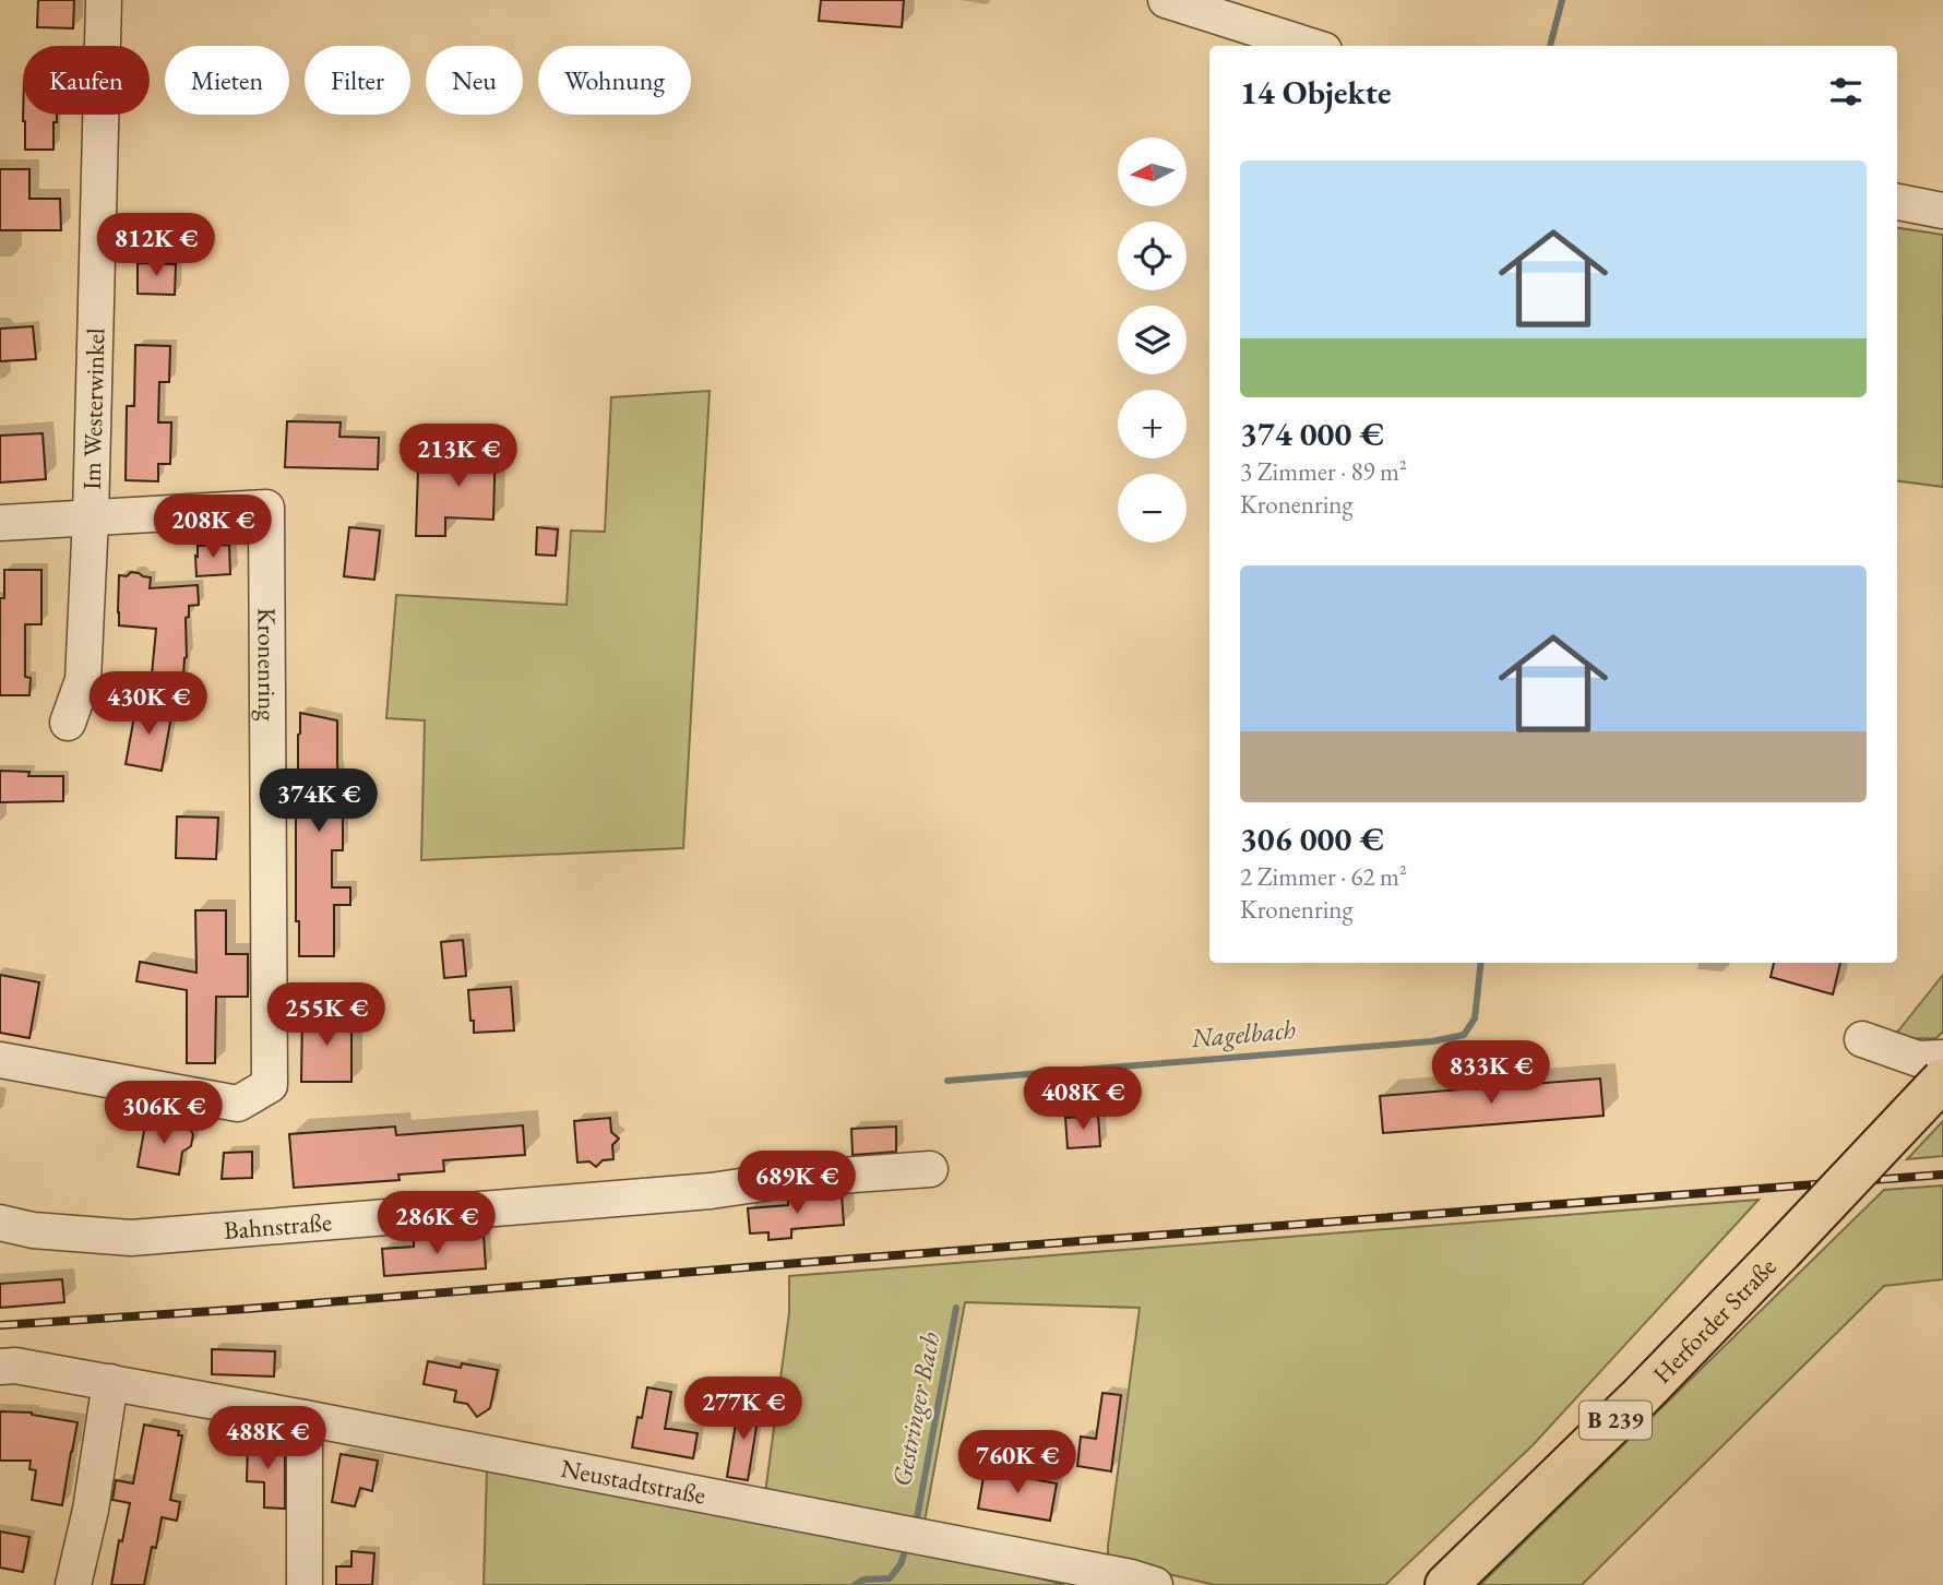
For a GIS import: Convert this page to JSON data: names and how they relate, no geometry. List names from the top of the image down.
{
  "streets": {
    "main road": ["Herforder Straße", "B 239"],
    "street": [
      "Im Westerwinkel",
      "Kronenring",
      "Bahnstraße",
      "Neustadtstraße"
    ]
  },
  "crossings": [
    ["Im Westerwinkel", "Kronenring"]
  ],
  "water": ["Nagelbach", "Gestringer Bach"],
  "north": "left",
  "page": {
    "chip": [
      "Kaufen",
      "Mieten",
      "Filter",
      "Neu",
      "Wohnung"
    ],
    "heading": "14 Objekte",
    "map_buttons": ["+", "−"],
    "list": [
      {
        "name": "374 000 €",
        "note": "3 Zimmer · 89 m² · Kronenring"
      },
      {
        "name": "306 000 €",
        "note": "2 Zimmer · 62 m² · Kronenring"
      }
    ],
    "price": [
      "812K €",
      "213K €",
      "208K €",
      "430K €",
      "374K €",
      "255K €",
      "833K €",
      "408K €",
      "306K €",
      "689K €",
      "286K €",
      "277K €",
      "488K €",
      "760K €"
    ]
  }
}
